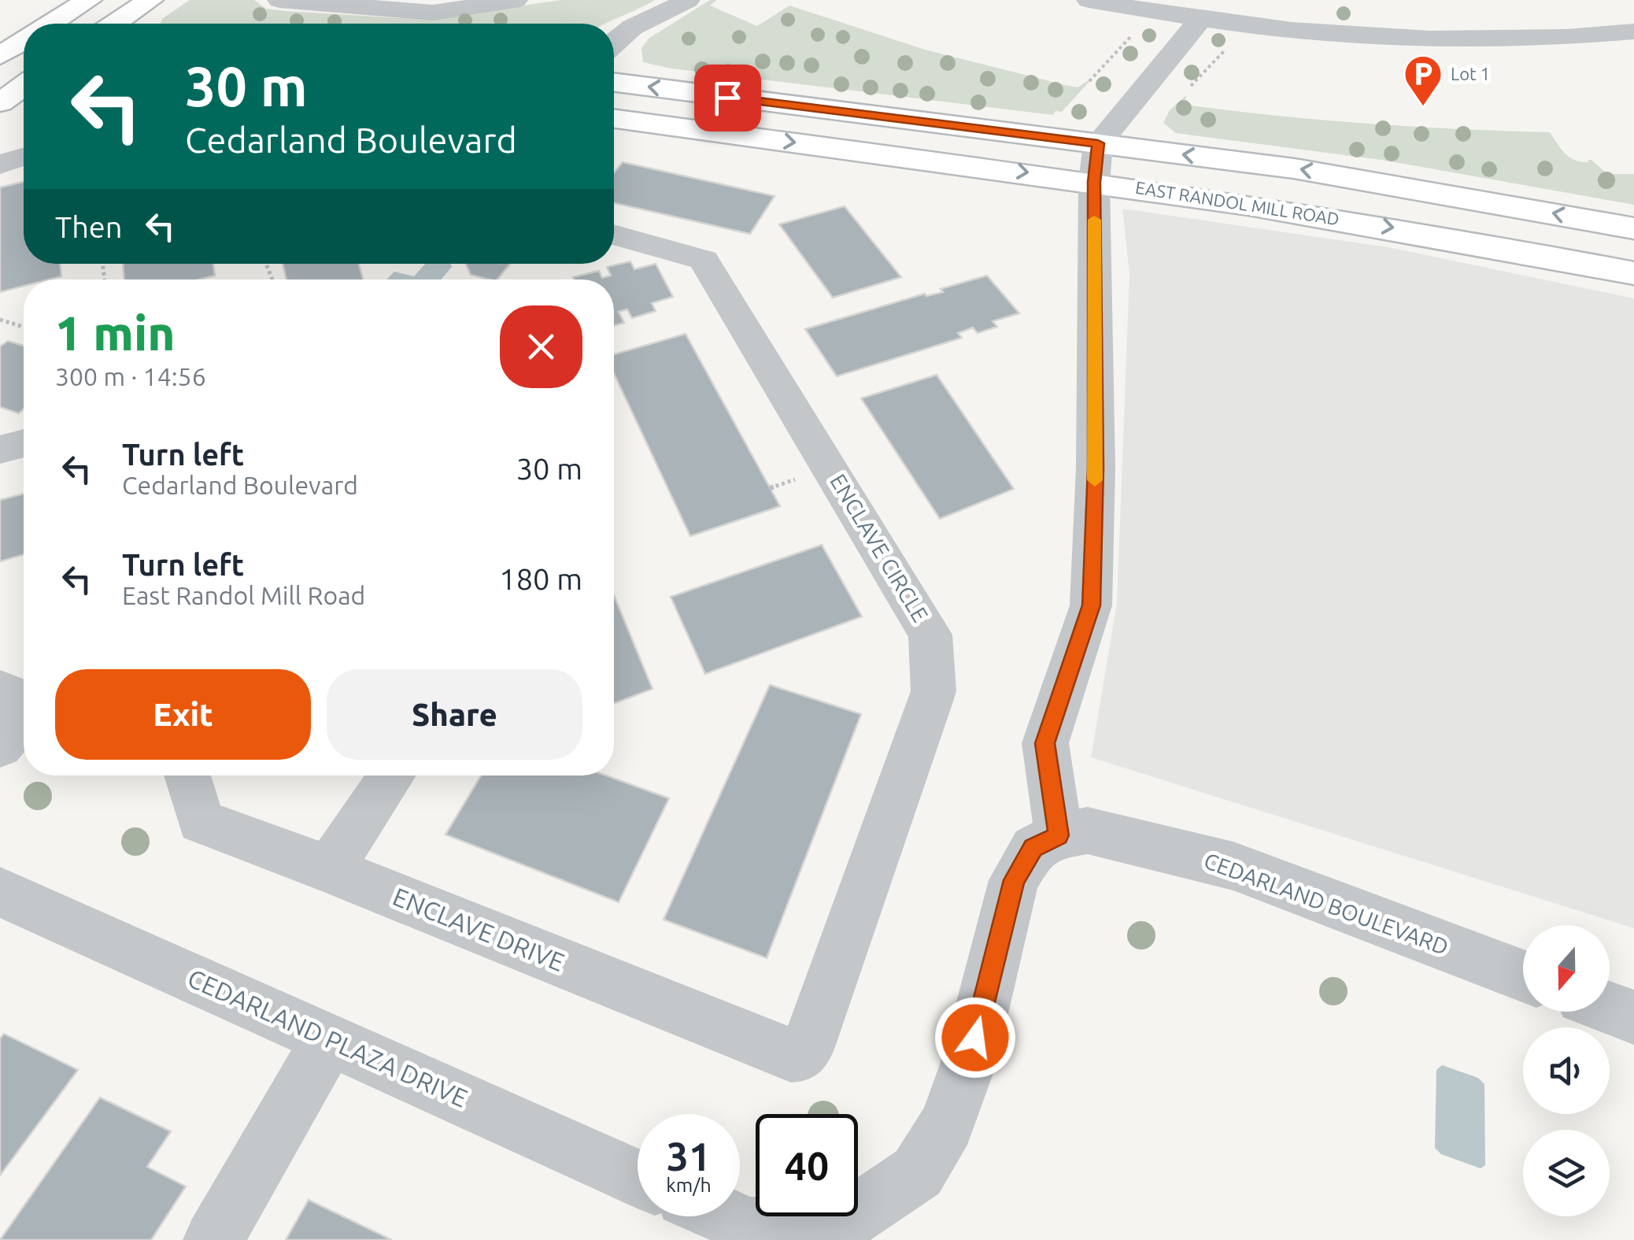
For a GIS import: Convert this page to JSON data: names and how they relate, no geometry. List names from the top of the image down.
{
  "streets": {
    "main road": ["EAST RANDOL MILL ROAD"],
    "street": [
      "ENCLAVE CIRCLE",
      "CEDARLAND BOULEVARD",
      "ENCLAVE DRIVE",
      "CEDARLAND PLAZA DRIVE"
    ]
  },
  "crossings": [
    ["ENCLAVE CIRCLE", "ENCLAVE DRIVE"],
    ["CEDARLAND BOULEVARD", "CEDARLAND PLAZA DRIVE"]
  ],
  "places": {
    "parking": ["Lot 1"]
  },
  "north": "bottom",
  "page": {
    "turn": ["30 m", "Cedarland Boulevard"],
    "then": "Then",
    "heading": ["1 min", "300 m · 14:56"],
    "list": [
      {
        "name": "Turn left",
        "note": "Cedarland Boulevard",
        "value": "30 m"
      },
      {
        "name": "Turn left",
        "note": "East Randol Mill Road",
        "value": "180 m"
      }
    ],
    "buttons": ["Exit", "Share"],
    "speed": "31 km/h",
    "limit": "40"
  }
}
